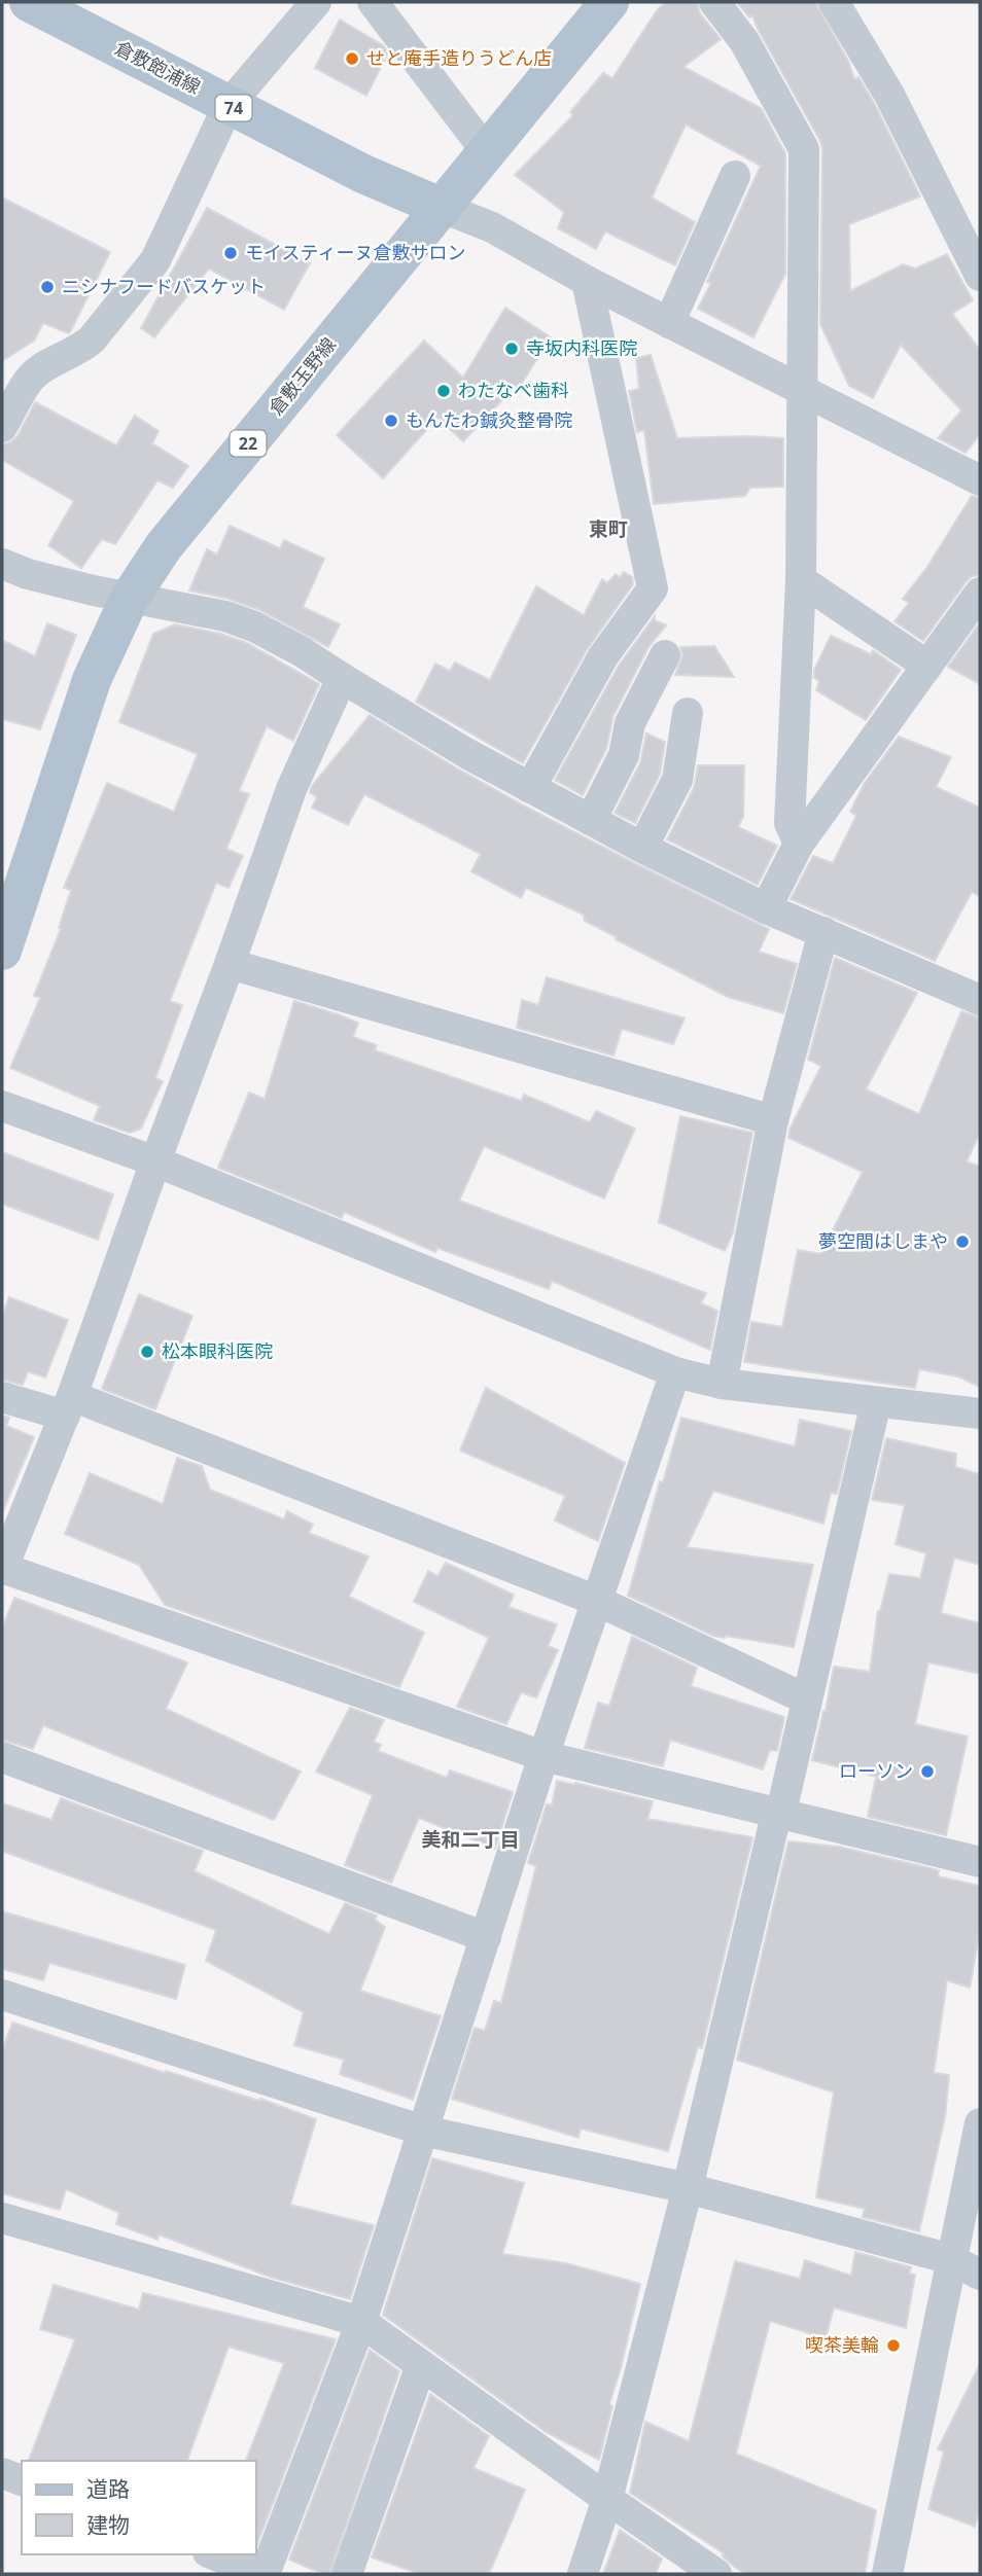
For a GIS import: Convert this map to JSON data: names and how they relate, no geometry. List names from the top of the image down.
{
  "streets": {
    "main road": [
      "倉敷飽浦線",
      "74",
      "倉敷玉野線",
      "22"
    ]
  },
  "crossings": [
    ["倉敷飽浦線", "倉敷玉野線"]
  ],
  "districts": ["東町", "美和二丁目"],
  "places": [
    "せと庵手造りうどん店",
    "モイスティーヌ倉敷サロン",
    "ニシナフードバスケット",
    "寺坂内科医院",
    "わたなべ歯科",
    "もんたわ鍼灸整骨院",
    "夢空間はしまや",
    "松本眼科医院",
    "ローソン",
    "喫茶美輪"
  ],
  "legend": ["道路", "建物"]
}
